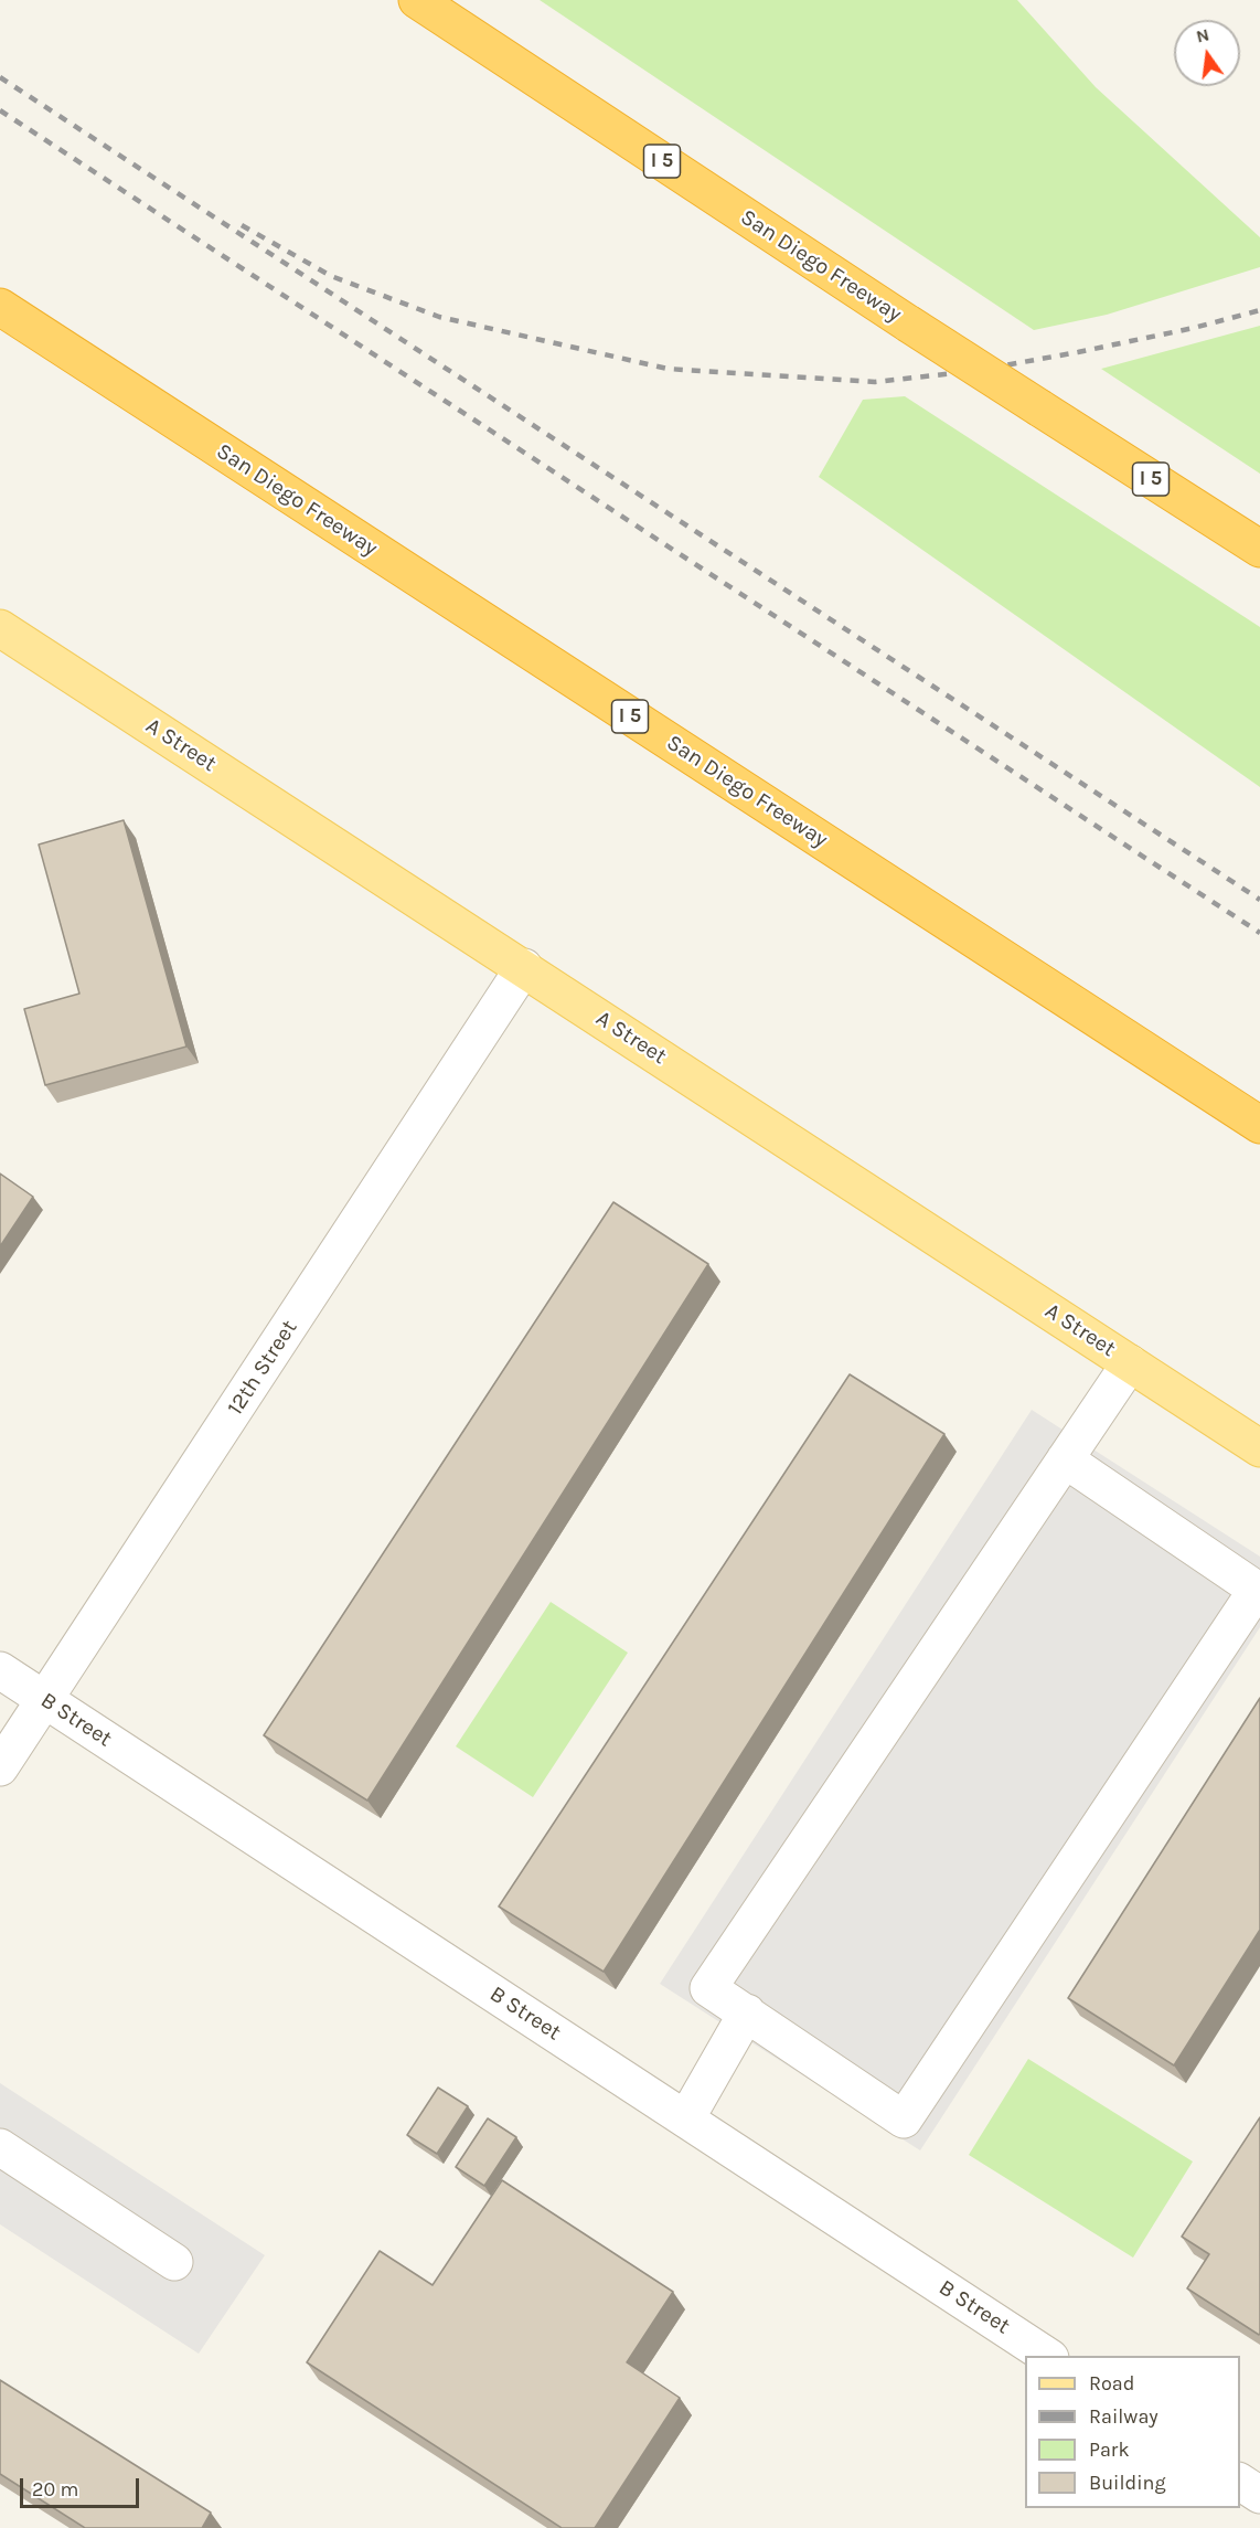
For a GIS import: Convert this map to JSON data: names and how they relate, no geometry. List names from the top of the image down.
{
  "streets": {
    "highway": ["I 5", "San Diego Freeway"],
    "main road": ["A Street"],
    "street": ["12th Street", "B Street"]
  },
  "crossings": [
    ["A Street", "12th Street"],
    ["12th Street", "B Street"]
  ],
  "legend": [
    "Road",
    "Railway",
    "Park",
    "Building"
  ],
  "scale_bar": "20 m",
  "north": "top"
}
